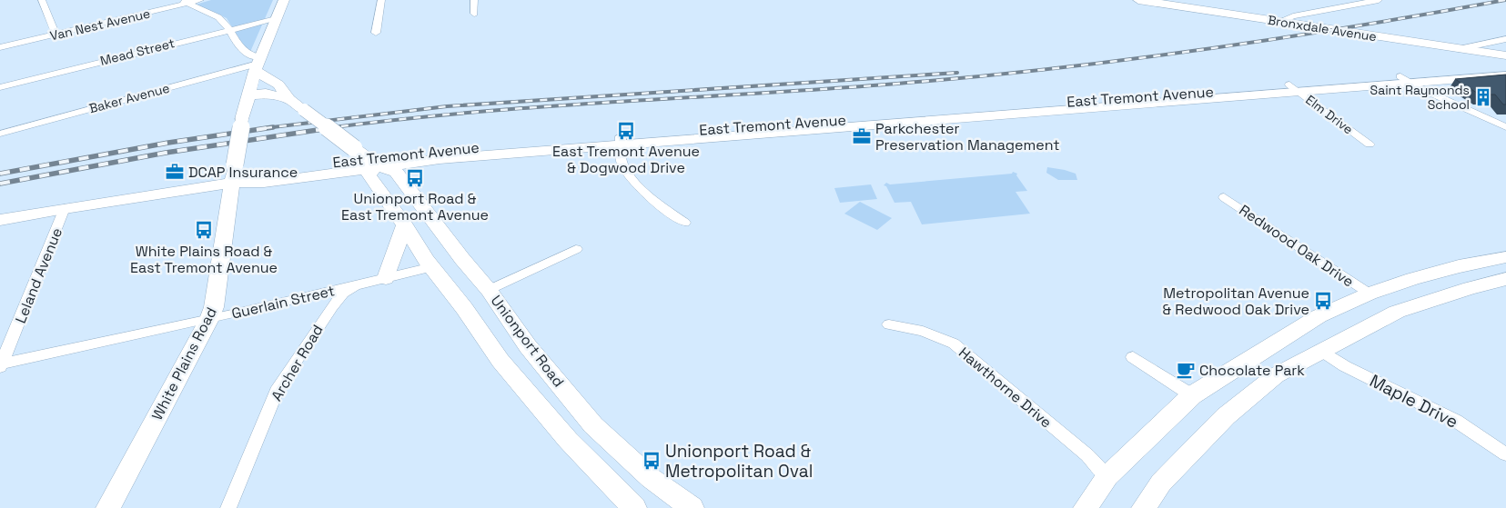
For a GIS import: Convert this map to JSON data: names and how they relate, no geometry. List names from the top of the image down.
{
  "streets": {
    "street": [
      "Van Nest Avenue",
      "Bronxdale Avenue",
      "Mead Street",
      "East Tremont Avenue",
      "Baker Avenue",
      "Elm Drive",
      "Redwood Oak Drive",
      "Leland Avenue",
      "Guerlain Street",
      "Unionport Road",
      "Archer Road",
      "White Plains Road",
      "Hawthorne Drive",
      "Maple Drive"
    ]
  },
  "crossings": [
    ["Van Nest Avenue", "Unionport Road"],
    ["Mead Street", "Unionport Road"],
    ["Mead Street", "White Plains Road"],
    ["East Tremont Avenue", "Elm Drive"],
    ["East Tremont Avenue", "Leland Avenue"],
    ["East Tremont Avenue", "Unionport Road"],
    ["East Tremont Avenue", "White Plains Road"],
    ["Baker Avenue", "Unionport Road"],
    ["Baker Avenue", "White Plains Road"],
    ["Leland Avenue", "Guerlain Street"],
    ["Guerlain Street", "Unionport Road"],
    ["Guerlain Street", "Archer Road"],
    ["Guerlain Street", "White Plains Road"],
    ["Unionport Road", "White Plains Road"]
  ],
  "places": {
    "building": ["Saint Raymonds School"],
    "bus stop": [
      "East Tremont Avenue & Dogwood Drive",
      "Unionport Road & East Tremont Avenue",
      "White Plains Road & East Tremont Avenue",
      "Metropolitan Avenue & Redwood Oak Drive",
      "Unionport Road & Metropolitan Oval"
    ],
    "office": ["Parkchester Preservation Management", "DCAP Insurance"],
    "cafe": ["Chocolate Park"]
  }
}
